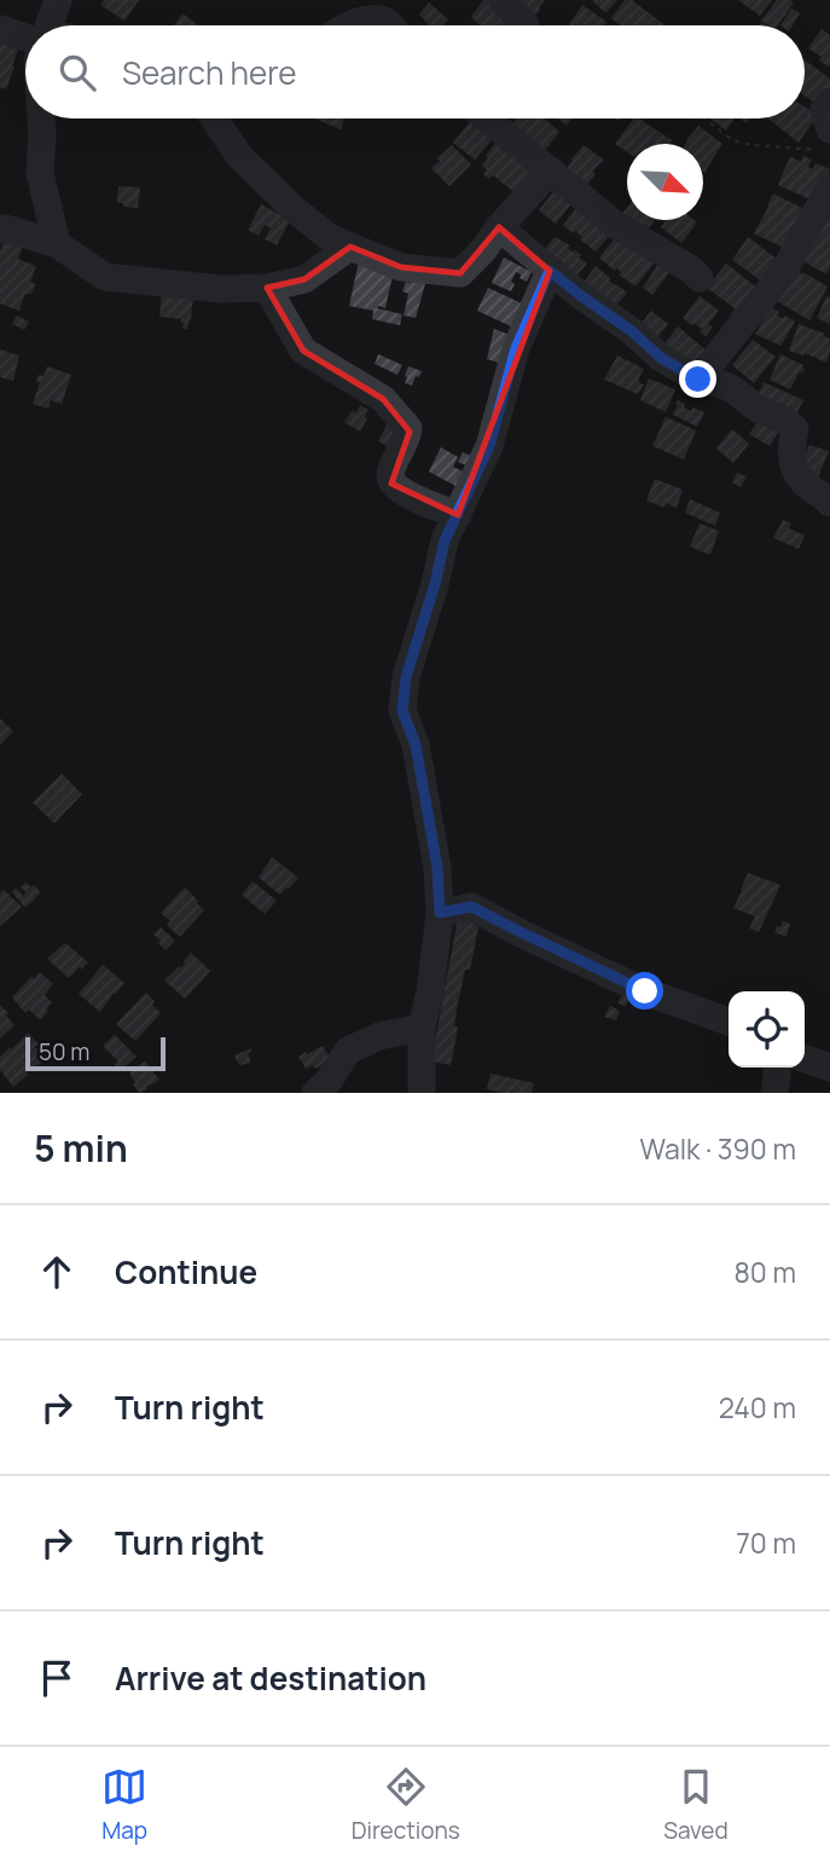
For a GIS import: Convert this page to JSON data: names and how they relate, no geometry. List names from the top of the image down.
{
  "scale_bar": "50 m",
  "north": "bottom right",
  "page": {
    "search": "Search here",
    "scale": "50 m",
    "heading": ["5 min", "Walk · 390 m"],
    "list": [
      ["Continue", "80 m"],
      ["Turn right", "240 m"],
      ["Turn right", "70 m"],
      "Arrive at destination"
    ],
    "nav": ["Map", "Directions", "Saved"]
  }
}
